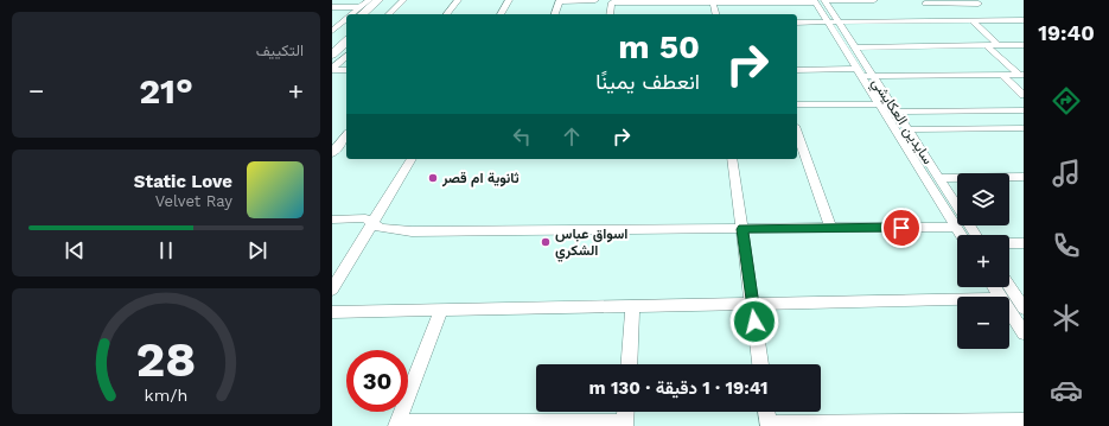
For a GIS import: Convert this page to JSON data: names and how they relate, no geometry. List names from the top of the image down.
{
  "streets": {
    "street": ["سايدين العكايشي"]
  },
  "places": ["ثانوية ام قصر", "اسواق عباس الشكري"],
  "page": {
    "tabs": "19:40",
    "tile": "التكييف",
    "turn": ["50 m", "انعطف يمينًا"],
    "heat": ["−", "21°", "+"],
    "song": ["Static Love", "Velvet Ray"],
    "map_buttons": ["+", "−"],
    "limit": "30",
    "trip": "19:41 · 1 دقيقة · 130 m",
    "gauge": ["28", "km/h"]
  }
}
